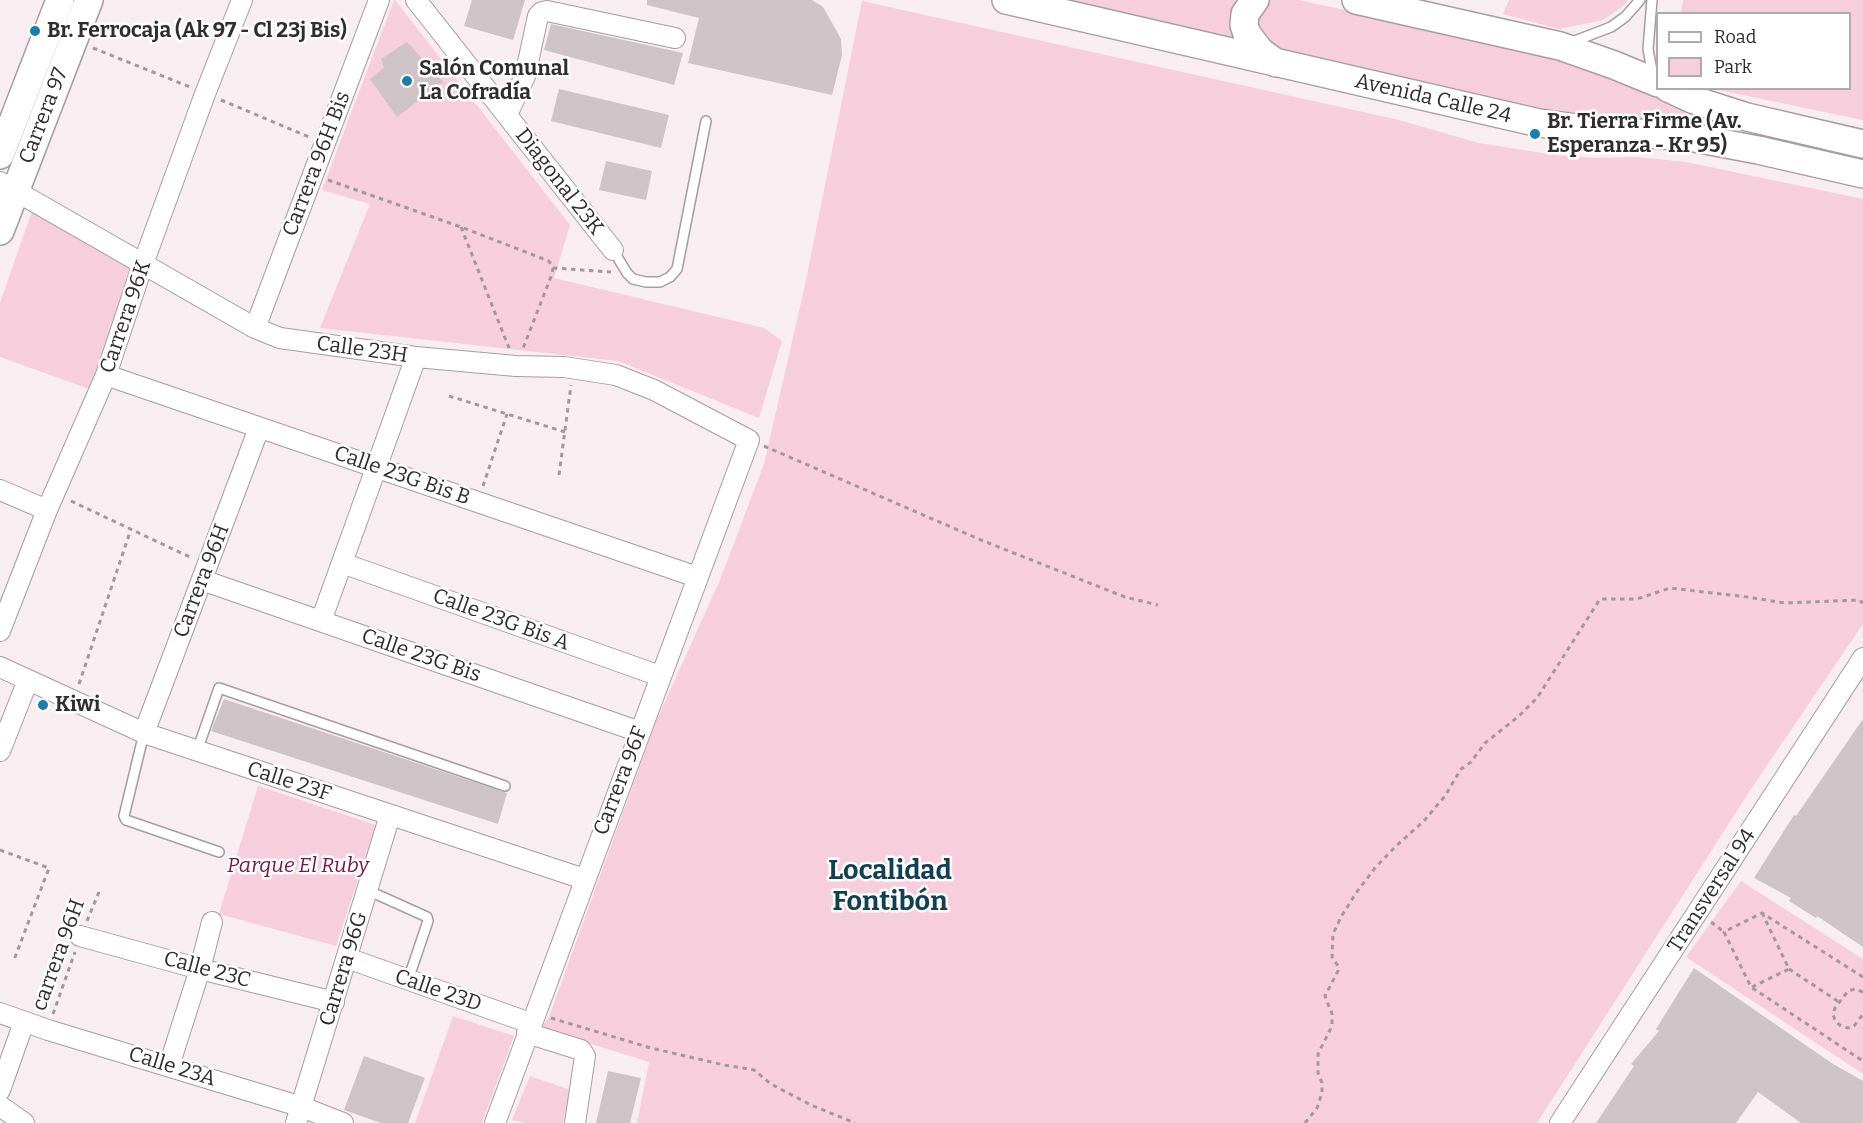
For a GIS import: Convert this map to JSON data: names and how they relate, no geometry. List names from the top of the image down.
{
  "streets": {
    "main road": ["Avenida Calle 24", "Carrera 97"],
    "street": [
      "Carrera 96H Bis",
      "Diagonal 23K",
      "Carrera 96K",
      "Calle 23H",
      "Calle 23G Bis B",
      "Carrera 96H",
      "Calle 23G Bis A",
      "Calle 23G Bis",
      "Carrera 96F",
      "Calle 23F",
      "Transversal 94",
      "Carrera 96G",
      "Calle 23C",
      "Calle 23D",
      "Calle 23A"
    ],
    "path": ["carrera 96H"]
  },
  "crossings": [
    ["Carrera 97", "Calle 23H"],
    ["Carrera 96H Bis", "Calle 23H"],
    ["Carrera 96K", "Calle 23H"],
    ["Carrera 96K", "Calle 23G Bis B"],
    ["Calle 23H", "Carrera 96F"],
    ["Calle 23G Bis B", "Carrera 96H"],
    ["Calle 23G Bis B", "Carrera 96F"],
    ["Carrera 96H", "Calle 23G Bis"],
    ["Carrera 96H", "Calle 23F"],
    ["Calle 23G Bis A", "Carrera 96F"],
    ["Calle 23G Bis", "Carrera 96F"],
    ["Carrera 96F", "Calle 23F"],
    ["Carrera 96F", "Calle 23D"],
    ["Calle 23F", "Carrera 96G"],
    ["carrera 96H", "Calle 23C"],
    ["carrera 96H", "Calle 23A"],
    ["Carrera 96G", "Calle 23C"],
    ["Carrera 96G", "Calle 23D"],
    ["Carrera 96G", "Calle 23A"]
  ],
  "districts": ["Localidad Fontibón"],
  "parks": ["Parque El Ruby"],
  "places": [
    "Br. Ferrocaja (Ak 97 - Cl 23j Bis)",
    "Salón Comunal La Cofradía",
    "Br. Tierra Firme (Av. Esperanza - Kr 95)",
    "Kiwi"
  ],
  "legend": ["Road", "Park"]
}
